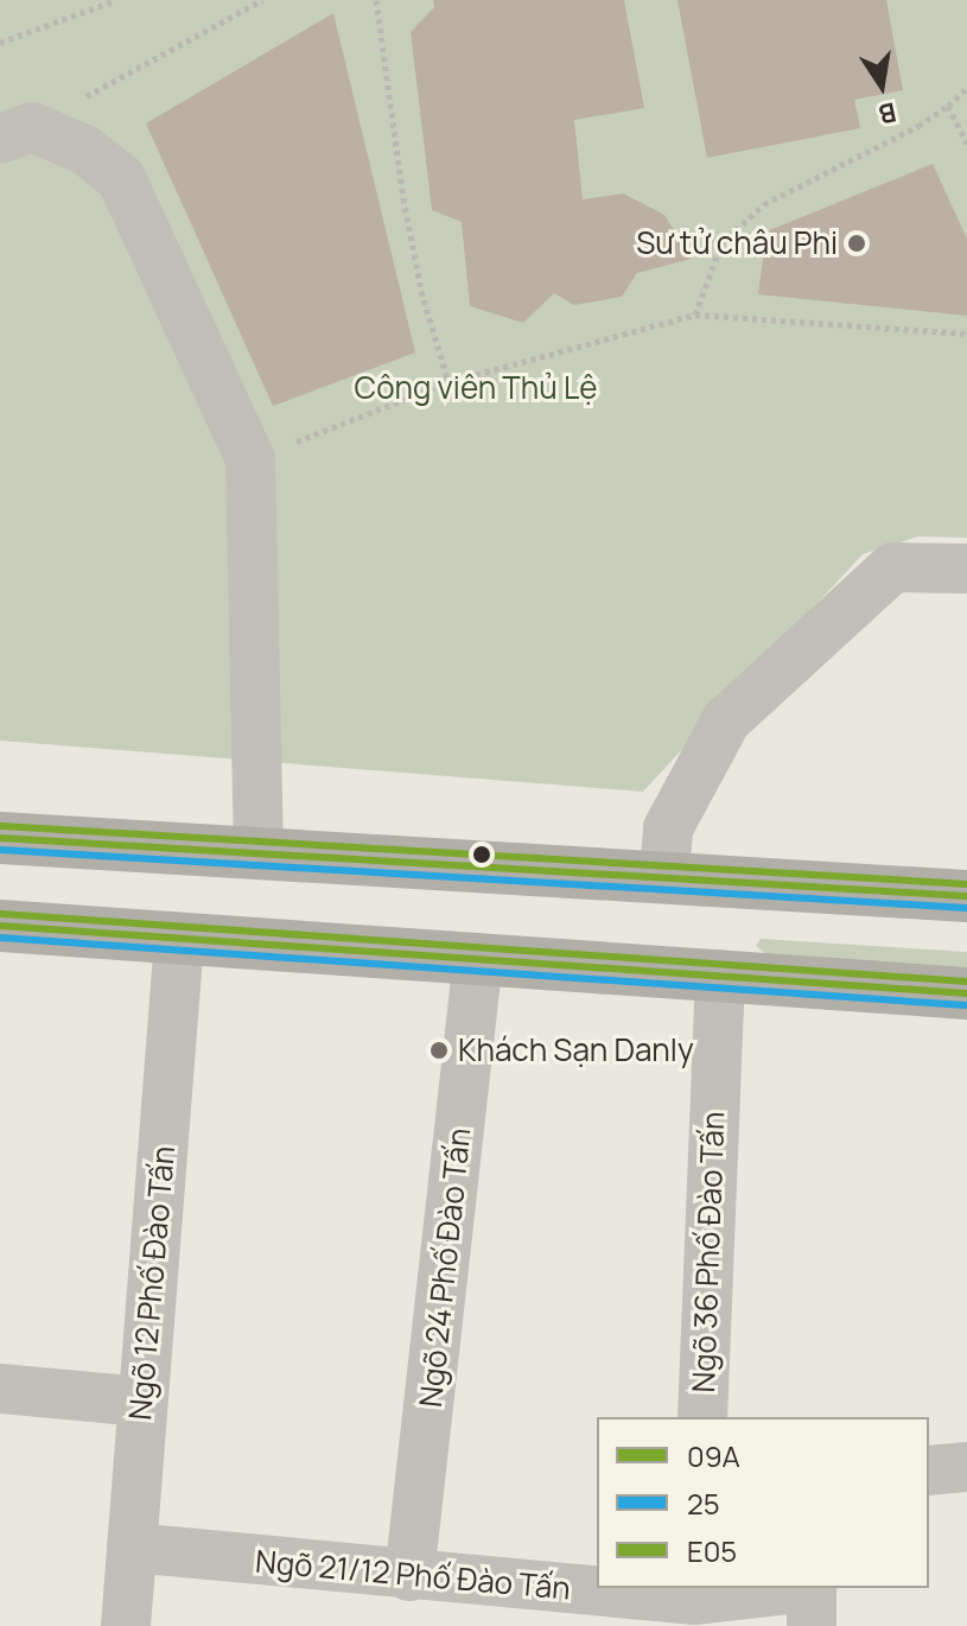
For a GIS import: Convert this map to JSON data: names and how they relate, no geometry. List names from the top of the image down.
{
  "streets": {
    "lane": [
      "Ngõ 36 Phố Đào Tấn",
      "Ngõ 24 Phố Đào Tấn",
      "Ngõ 12 Phố Đào Tấn",
      "Ngõ 21/12 Phố Đào Tấn"
    ]
  },
  "crossings": [
    ["Ngõ 24 Phố Đào Tấn", "Ngõ 21/12 Phố Đào Tấn"],
    ["Ngõ 12 Phố Đào Tấn", "Ngõ 21/12 Phố Đào Tấn"]
  ],
  "parks": ["Công viên Thủ Lệ"],
  "places": ["Sư tử châu Phi", "Khách Sạn Danly"],
  "lines": ["transit line E05", "transit line 09A", "transit line 25"],
  "legend": ["09A", "25", "E05"],
  "north": "bottom"
}
